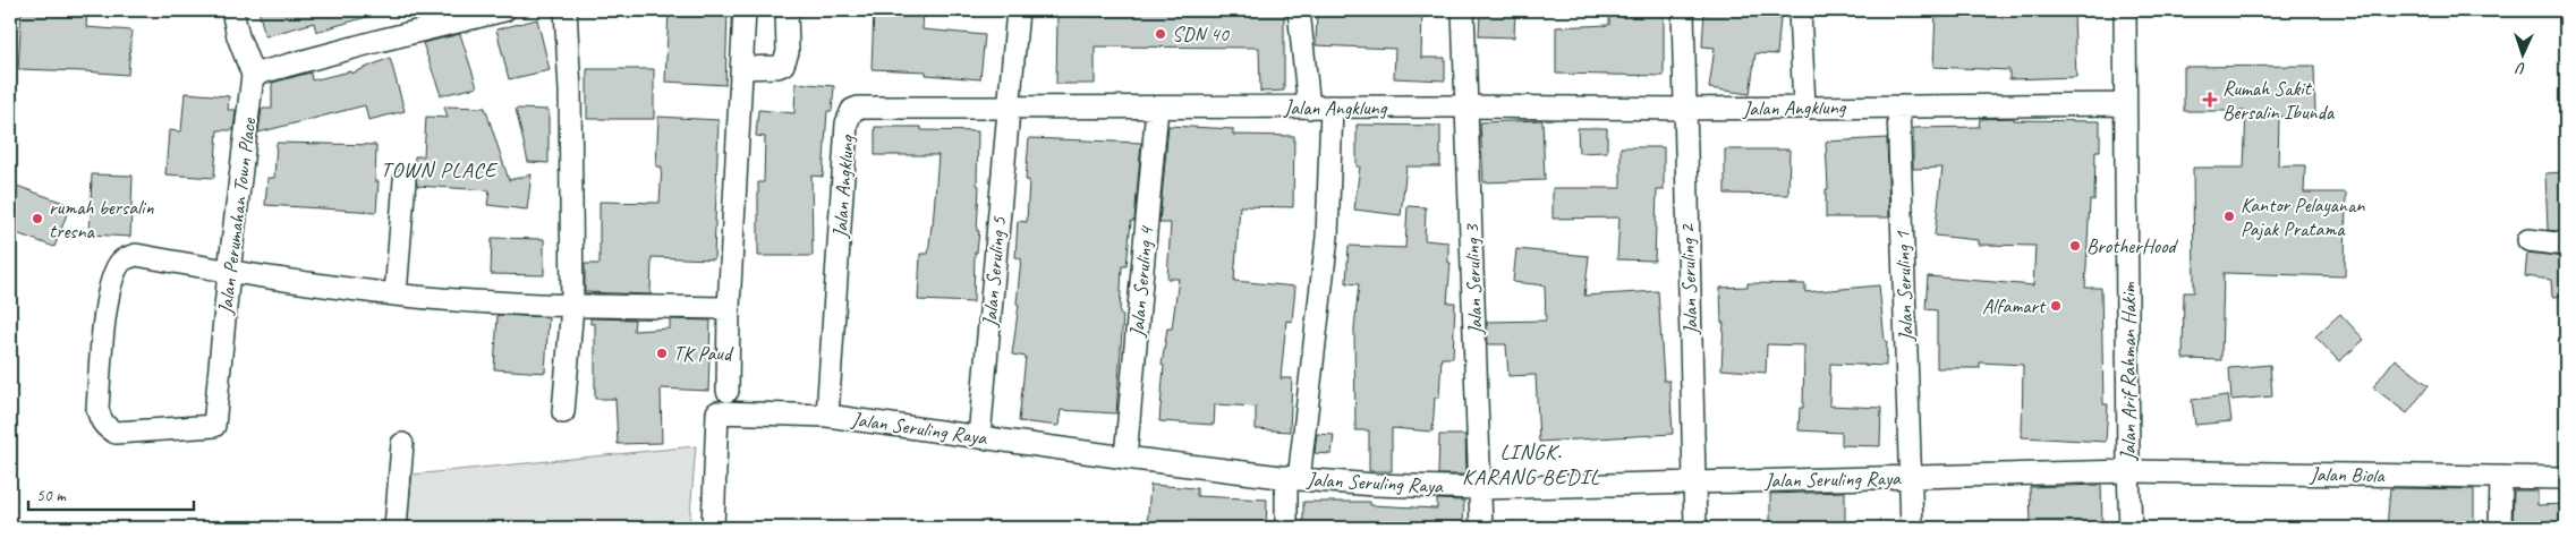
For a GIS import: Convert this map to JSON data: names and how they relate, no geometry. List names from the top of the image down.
{
  "streets": {
    "street": [
      "Jalan Angklung",
      "Jalan Perumahan Town Place",
      "Jalan Seruling 5",
      "Jalan Seruling 3",
      "Jalan Seruling 2",
      "Jalan Seruling 4",
      "Jalan Seruling 1",
      "Jalan Arif Rahman Hakim",
      "Jalan Seruling Raya",
      "Jalan Biola"
    ]
  },
  "crossings": [
    ["Jalan Angklung", "Jalan Seruling 5"],
    ["Jalan Angklung", "Jalan Seruling 3"],
    ["Jalan Angklung", "Jalan Seruling 2"],
    ["Jalan Angklung", "Jalan Seruling 4"],
    ["Jalan Angklung", "Jalan Seruling 1"],
    ["Jalan Angklung", "Jalan Arif Rahman Hakim"],
    ["Jalan Angklung", "Jalan Seruling Raya"],
    ["Jalan Seruling 5", "Jalan Seruling Raya"],
    ["Jalan Seruling 3", "Jalan Seruling Raya"],
    ["Jalan Seruling 2", "Jalan Seruling Raya"],
    ["Jalan Seruling 4", "Jalan Seruling Raya"],
    ["Jalan Seruling 1", "Jalan Seruling Raya"],
    ["Jalan Arif Rahman Hakim", "Jalan Seruling Raya"],
    ["Jalan Arif Rahman Hakim", "Jalan Biola"],
    ["Jalan Seruling Raya", "Jalan Biola"]
  ],
  "districts": ["TOWN PLACE", "LINGK. KARANG BEDIL"],
  "places": {
    "other": [
      "SDN 40",
      "Kantor Pelayanan Pajak Pratama",
      "rumah bersalin tresna",
      "BrotherHood",
      "Alfamart",
      "TK Paud"
    ],
    "health": ["Rumah Sakit Bersalin Ibunda"]
  },
  "scale_bar": "50 m",
  "north": "bottom"
}
